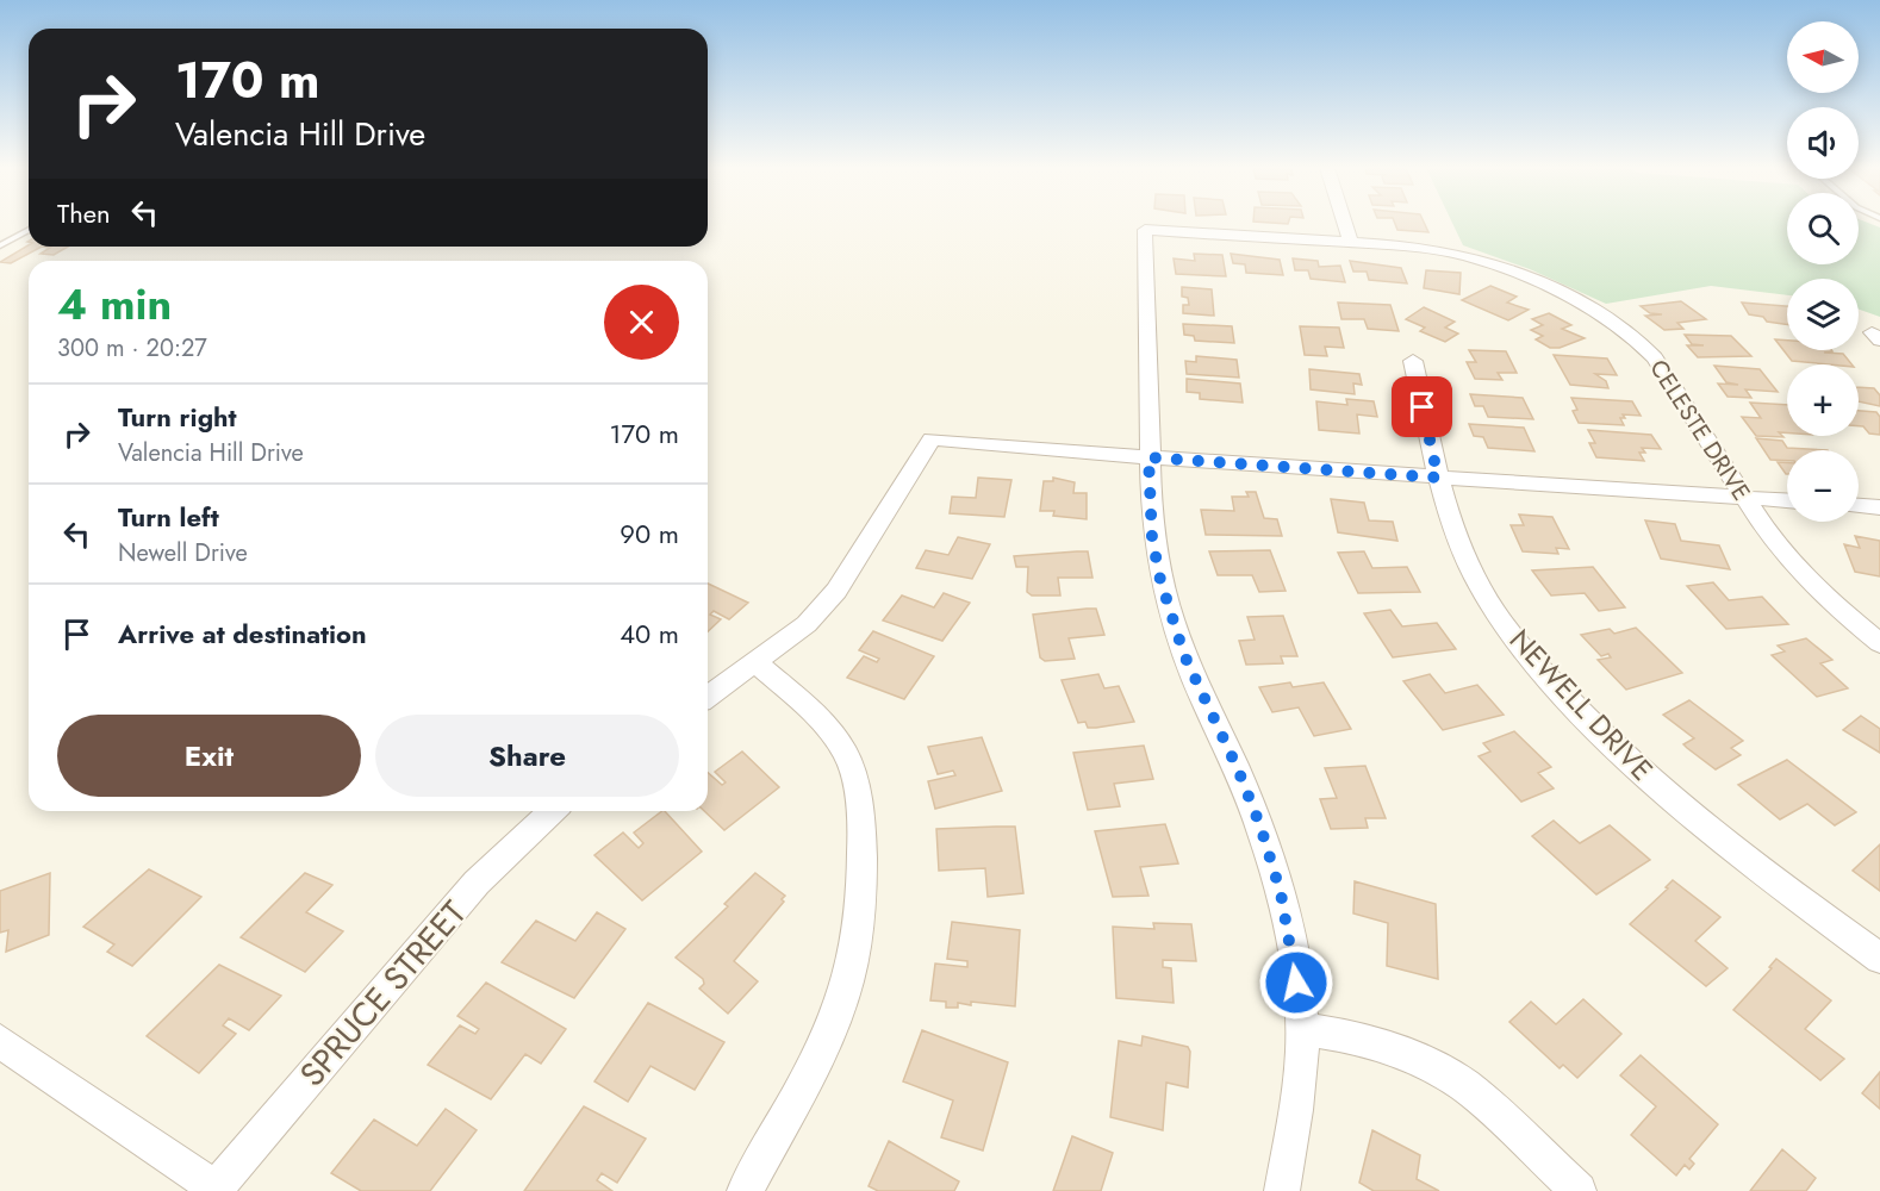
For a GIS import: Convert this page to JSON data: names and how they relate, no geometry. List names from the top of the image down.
{
  "streets": {
    "street": ["CELESTE DRIVE", "NEWELL DRIVE", "SPRUCE STREET"]
  },
  "north": "left",
  "page": {
    "map_buttons": ["+", "−"],
    "turn": ["170 m", "Valencia Hill Drive"],
    "then": "Then",
    "heading": ["4 min", "300 m · 20:27"],
    "list": [
      {
        "name": "Turn right",
        "note": "Valencia Hill Drive",
        "value": "170 m"
      },
      {
        "name": "Turn left",
        "note": "Newell Drive",
        "value": "90 m"
      },
      {
        "name": "Arrive at destination",
        "value": "40 m"
      }
    ],
    "buttons": ["Exit", "Share"]
  }
}
